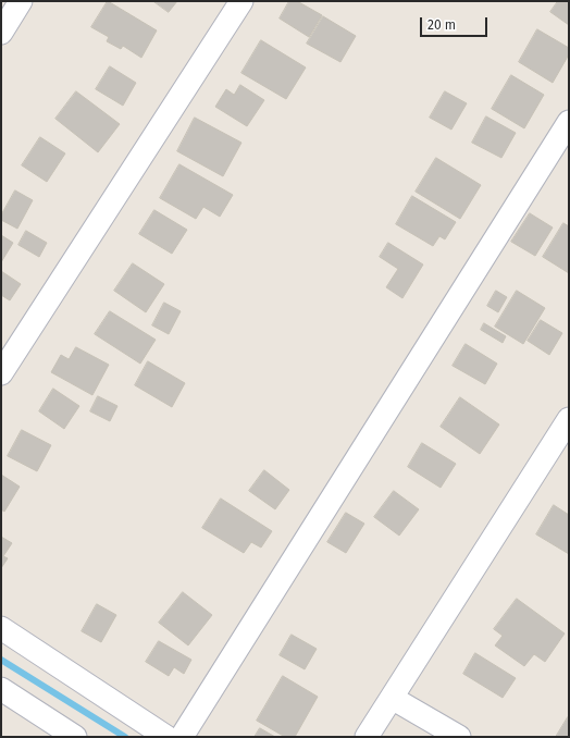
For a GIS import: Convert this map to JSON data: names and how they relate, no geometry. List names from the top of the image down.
{
  "scale_bar": "20 m"
}
